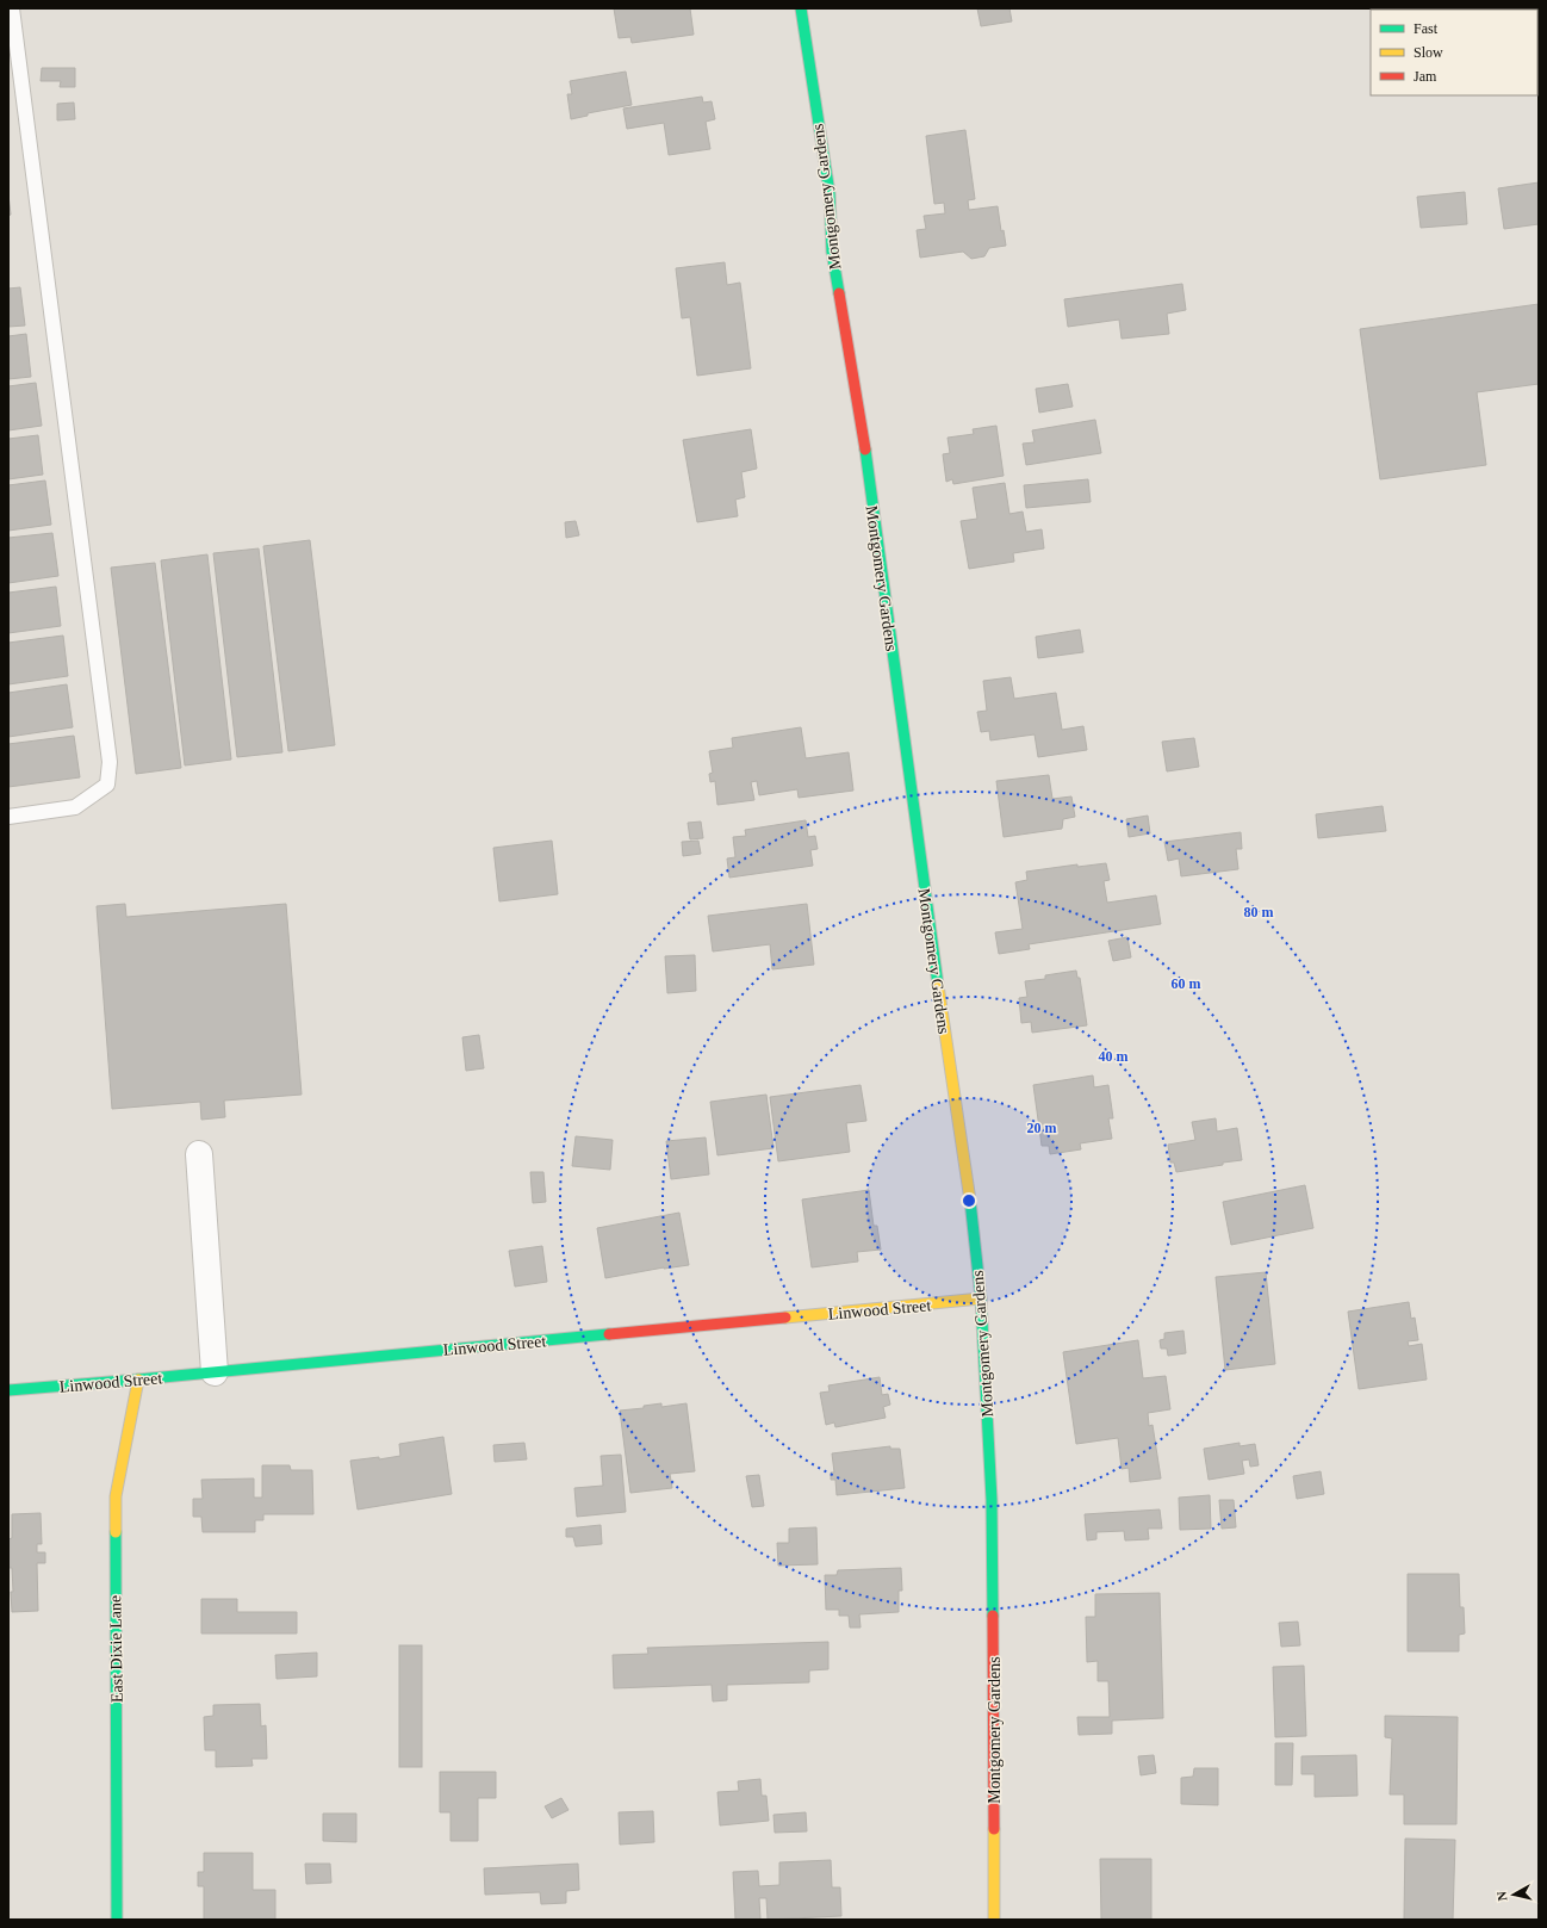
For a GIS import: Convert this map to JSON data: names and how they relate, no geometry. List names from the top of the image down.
{
  "streets": {
    "street": ["Montgomery Gardens", "Linwood Street", "East Dixie Lane"]
  },
  "crossings": [
    ["Montgomery Gardens", "Linwood Street"],
    ["Linwood Street", "East Dixie Lane"]
  ],
  "legend": ["Fast", "Slow", "Jam"],
  "north": "left",
  "rings": [
    "80 m",
    "60 m",
    "40 m",
    "20 m"
  ]
}
